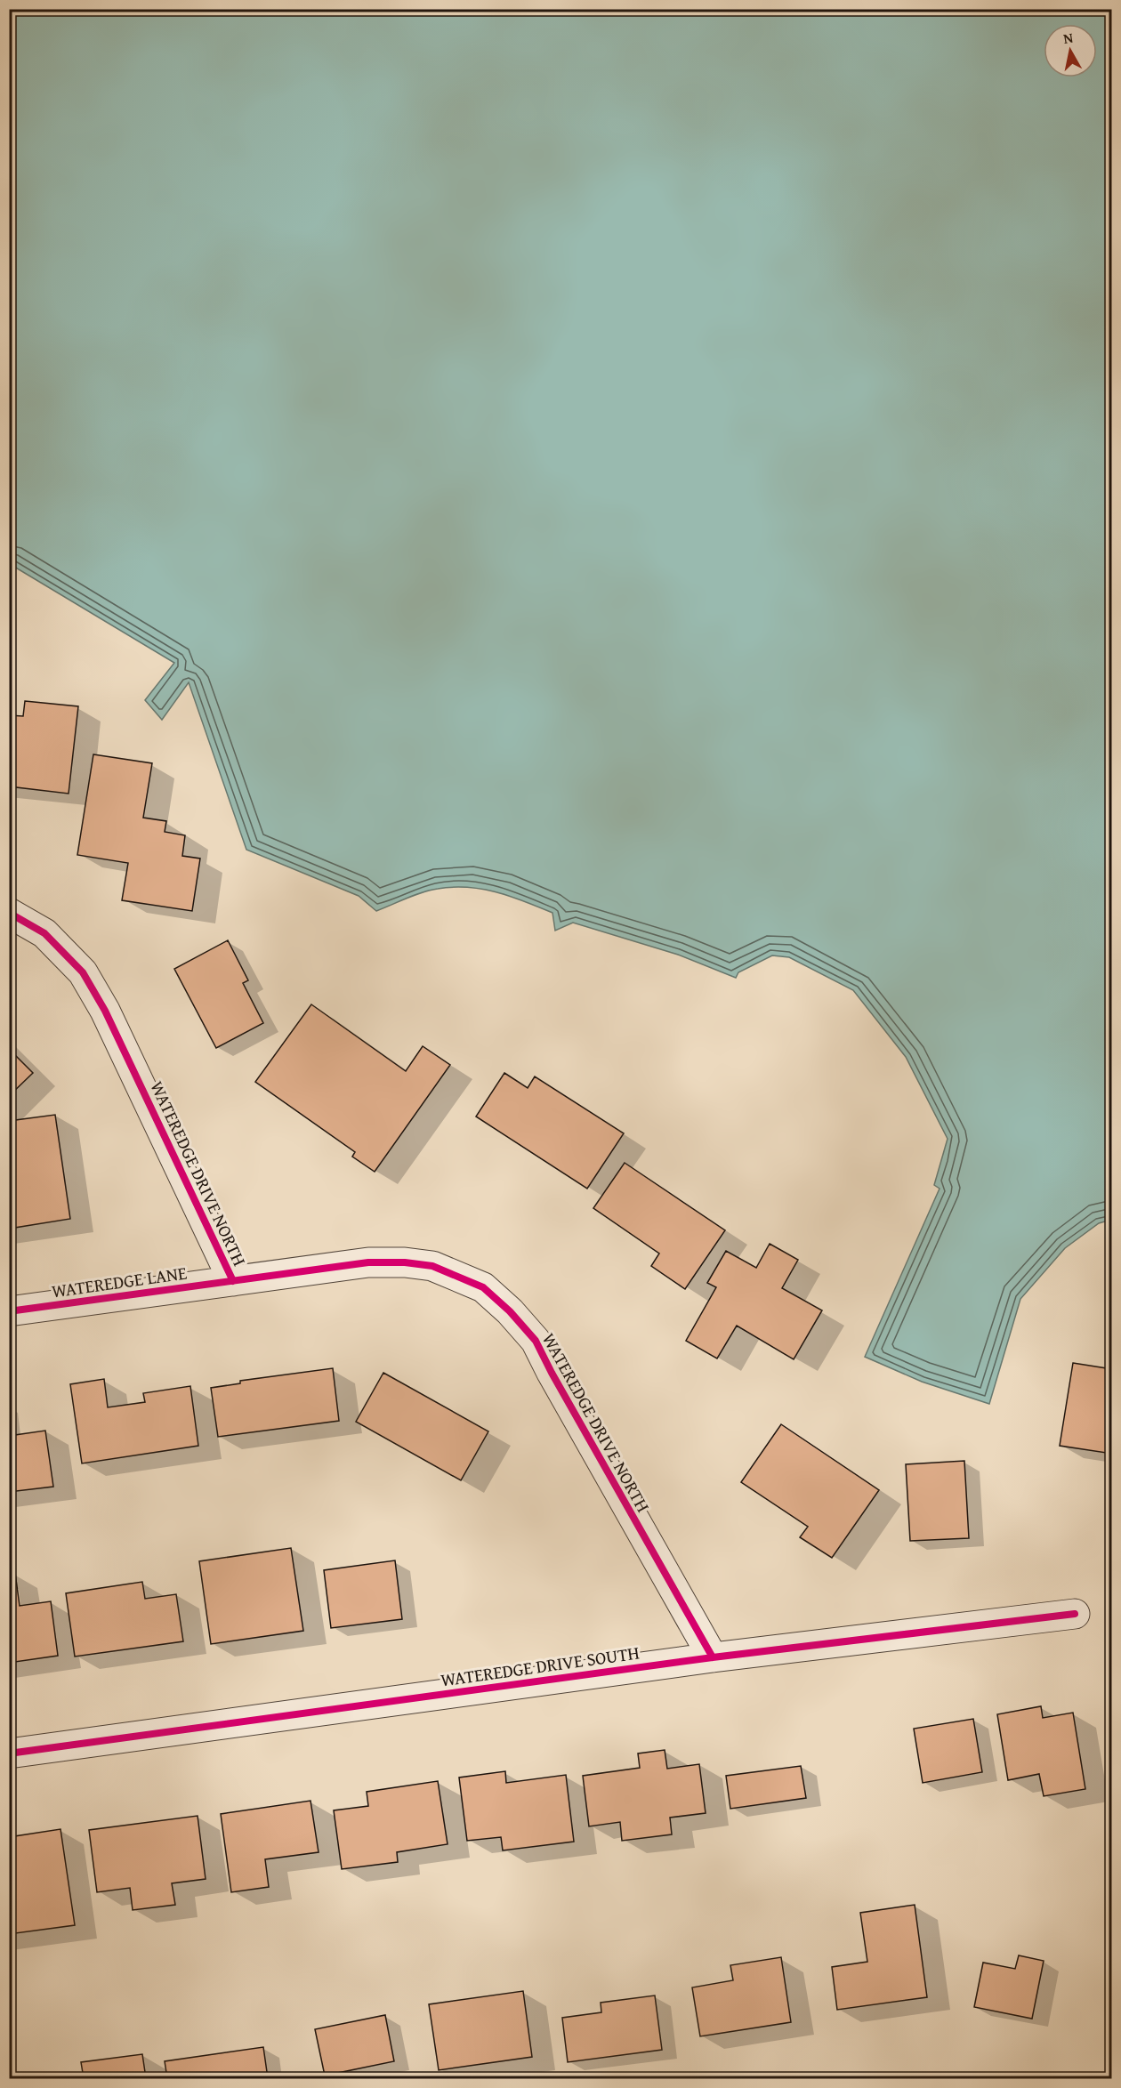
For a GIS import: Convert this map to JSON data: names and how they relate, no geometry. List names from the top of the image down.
{
  "streets": {
    "street": ["WATEREDGE DRIVE NORTH", "WATEREDGE LANE", "WATEREDGE DRIVE SOUTH"]
  },
  "crossings": [
    ["WATEREDGE DRIVE NORTH", "WATEREDGE LANE"],
    ["WATEREDGE DRIVE NORTH", "WATEREDGE DRIVE SOUTH"]
  ],
  "north": "top"
}
